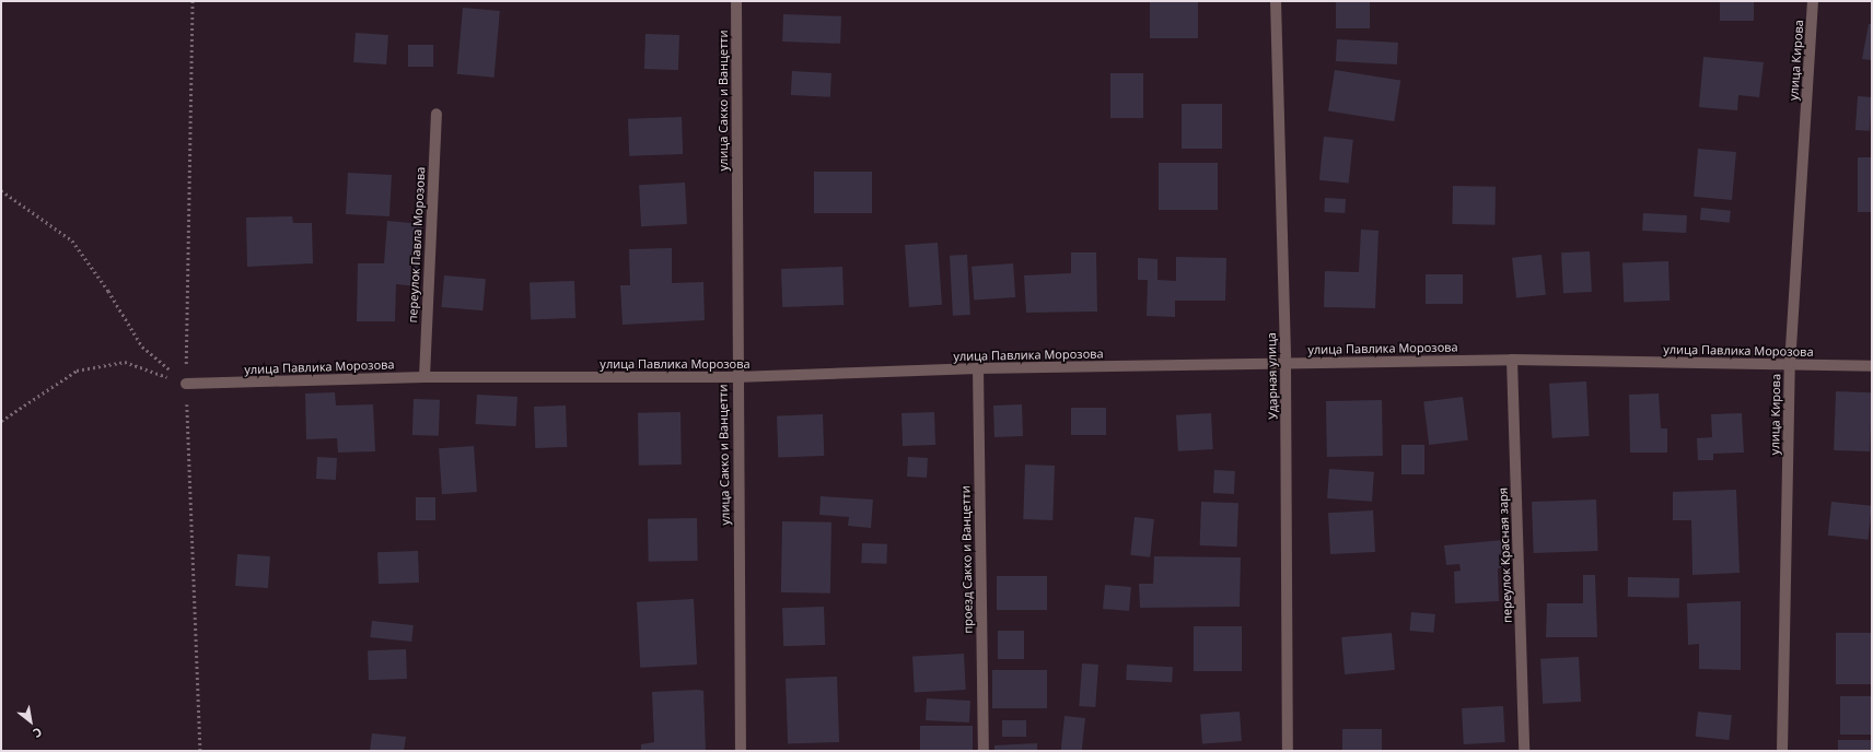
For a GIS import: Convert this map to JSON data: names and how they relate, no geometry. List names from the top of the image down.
{
  "streets": {
    "street": [
      "улица Кирова",
      "улица Сакко и Ванцетти",
      "переулок Павла Морозова",
      "улица Павлика Морозова",
      "Ударная улица",
      "переулок Красная заря",
      "проезд Сакко и Ванцетти"
    ]
  },
  "crossings": [
    ["улица Кирова", "улица Павлика Морозова"],
    ["улица Сакко и Ванцетти", "улица Павлика Морозова"],
    ["переулок Павла Морозова", "улица Павлика Морозова"],
    ["улица Павлика Морозова", "Ударная улица"],
    ["улица Павлика Морозова", "переулок Красная заря"],
    ["улица Павлика Морозова", "проезд Сакко и Ванцетти"]
  ],
  "north": "bottom right"
}
